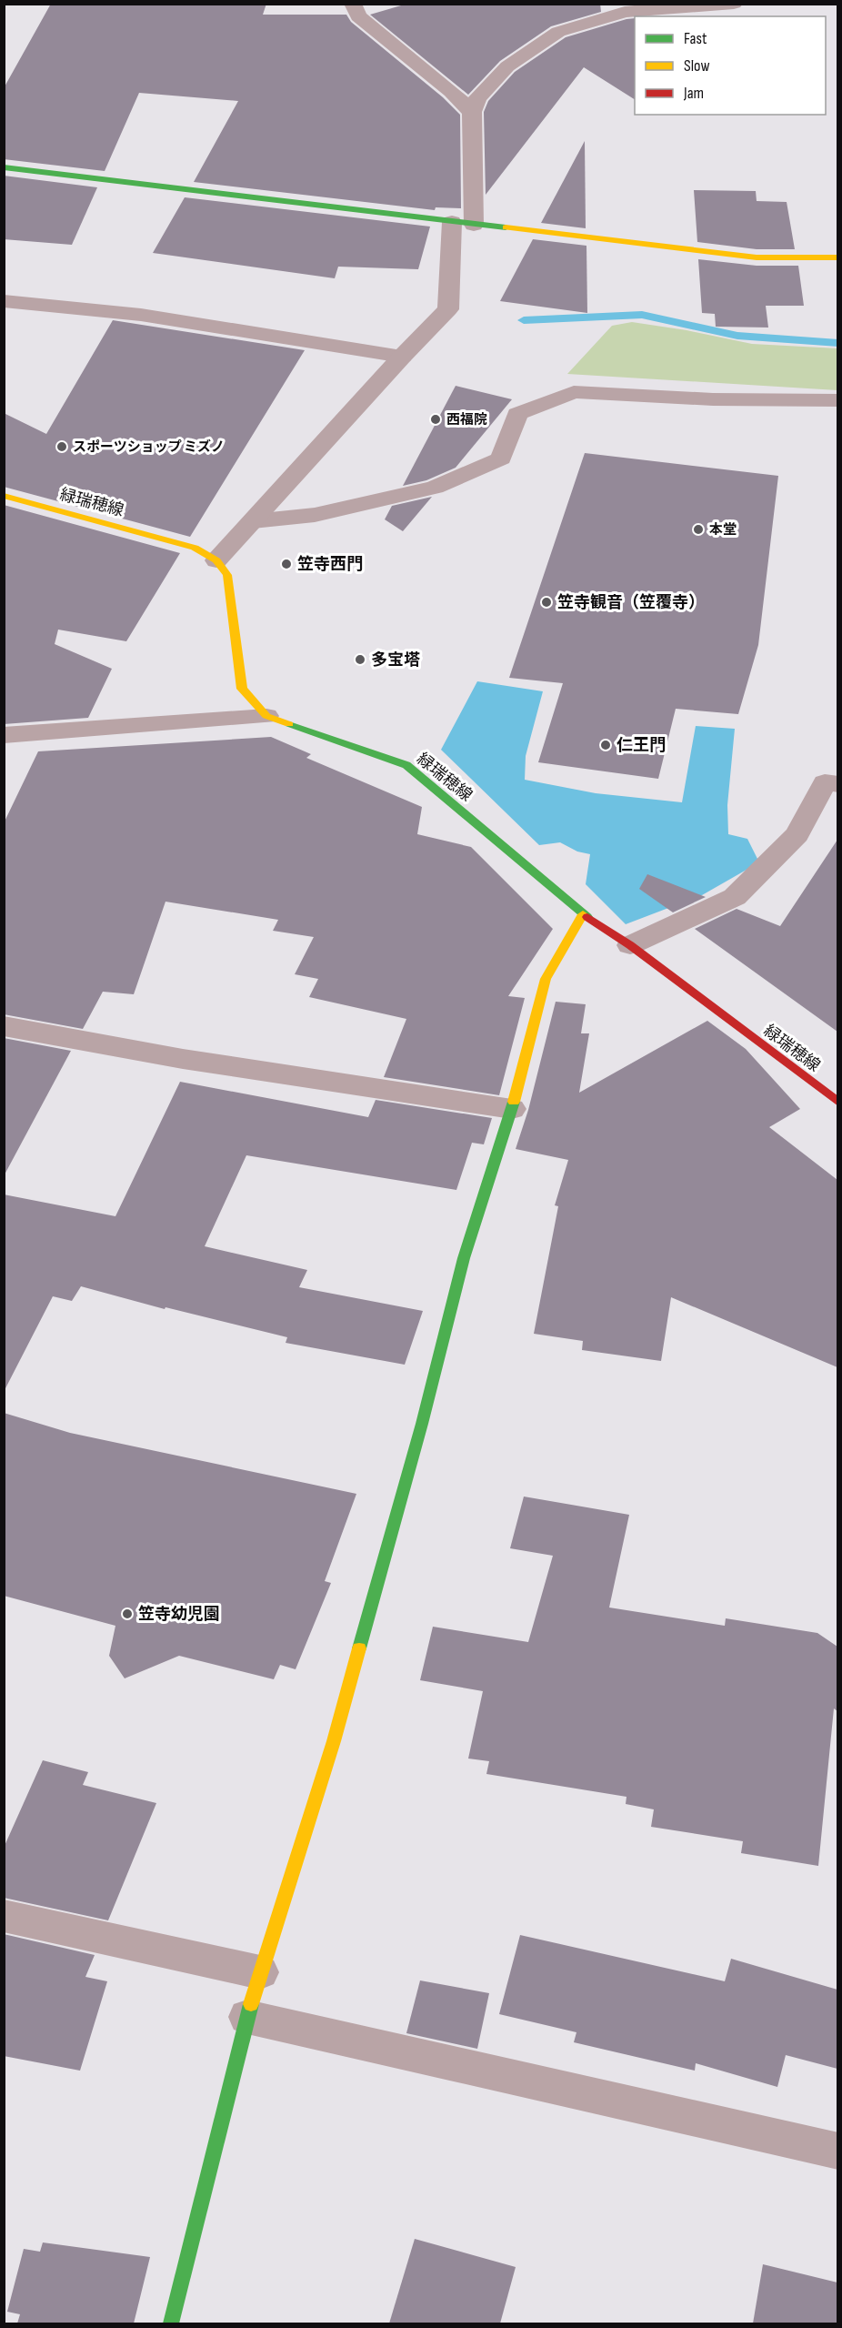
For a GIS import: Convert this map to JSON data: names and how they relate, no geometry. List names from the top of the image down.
{
  "streets": {
    "street": ["緑瑞穂線"]
  },
  "places": [
    "西福院",
    "スポーツショップ ミズノ",
    "本堂",
    "笠寺西門",
    "笠寺観音（笠覆寺）",
    "多宝塔",
    "仁王門",
    "笠寺幼児園"
  ],
  "legend": ["Fast", "Slow", "Jam"]
}
